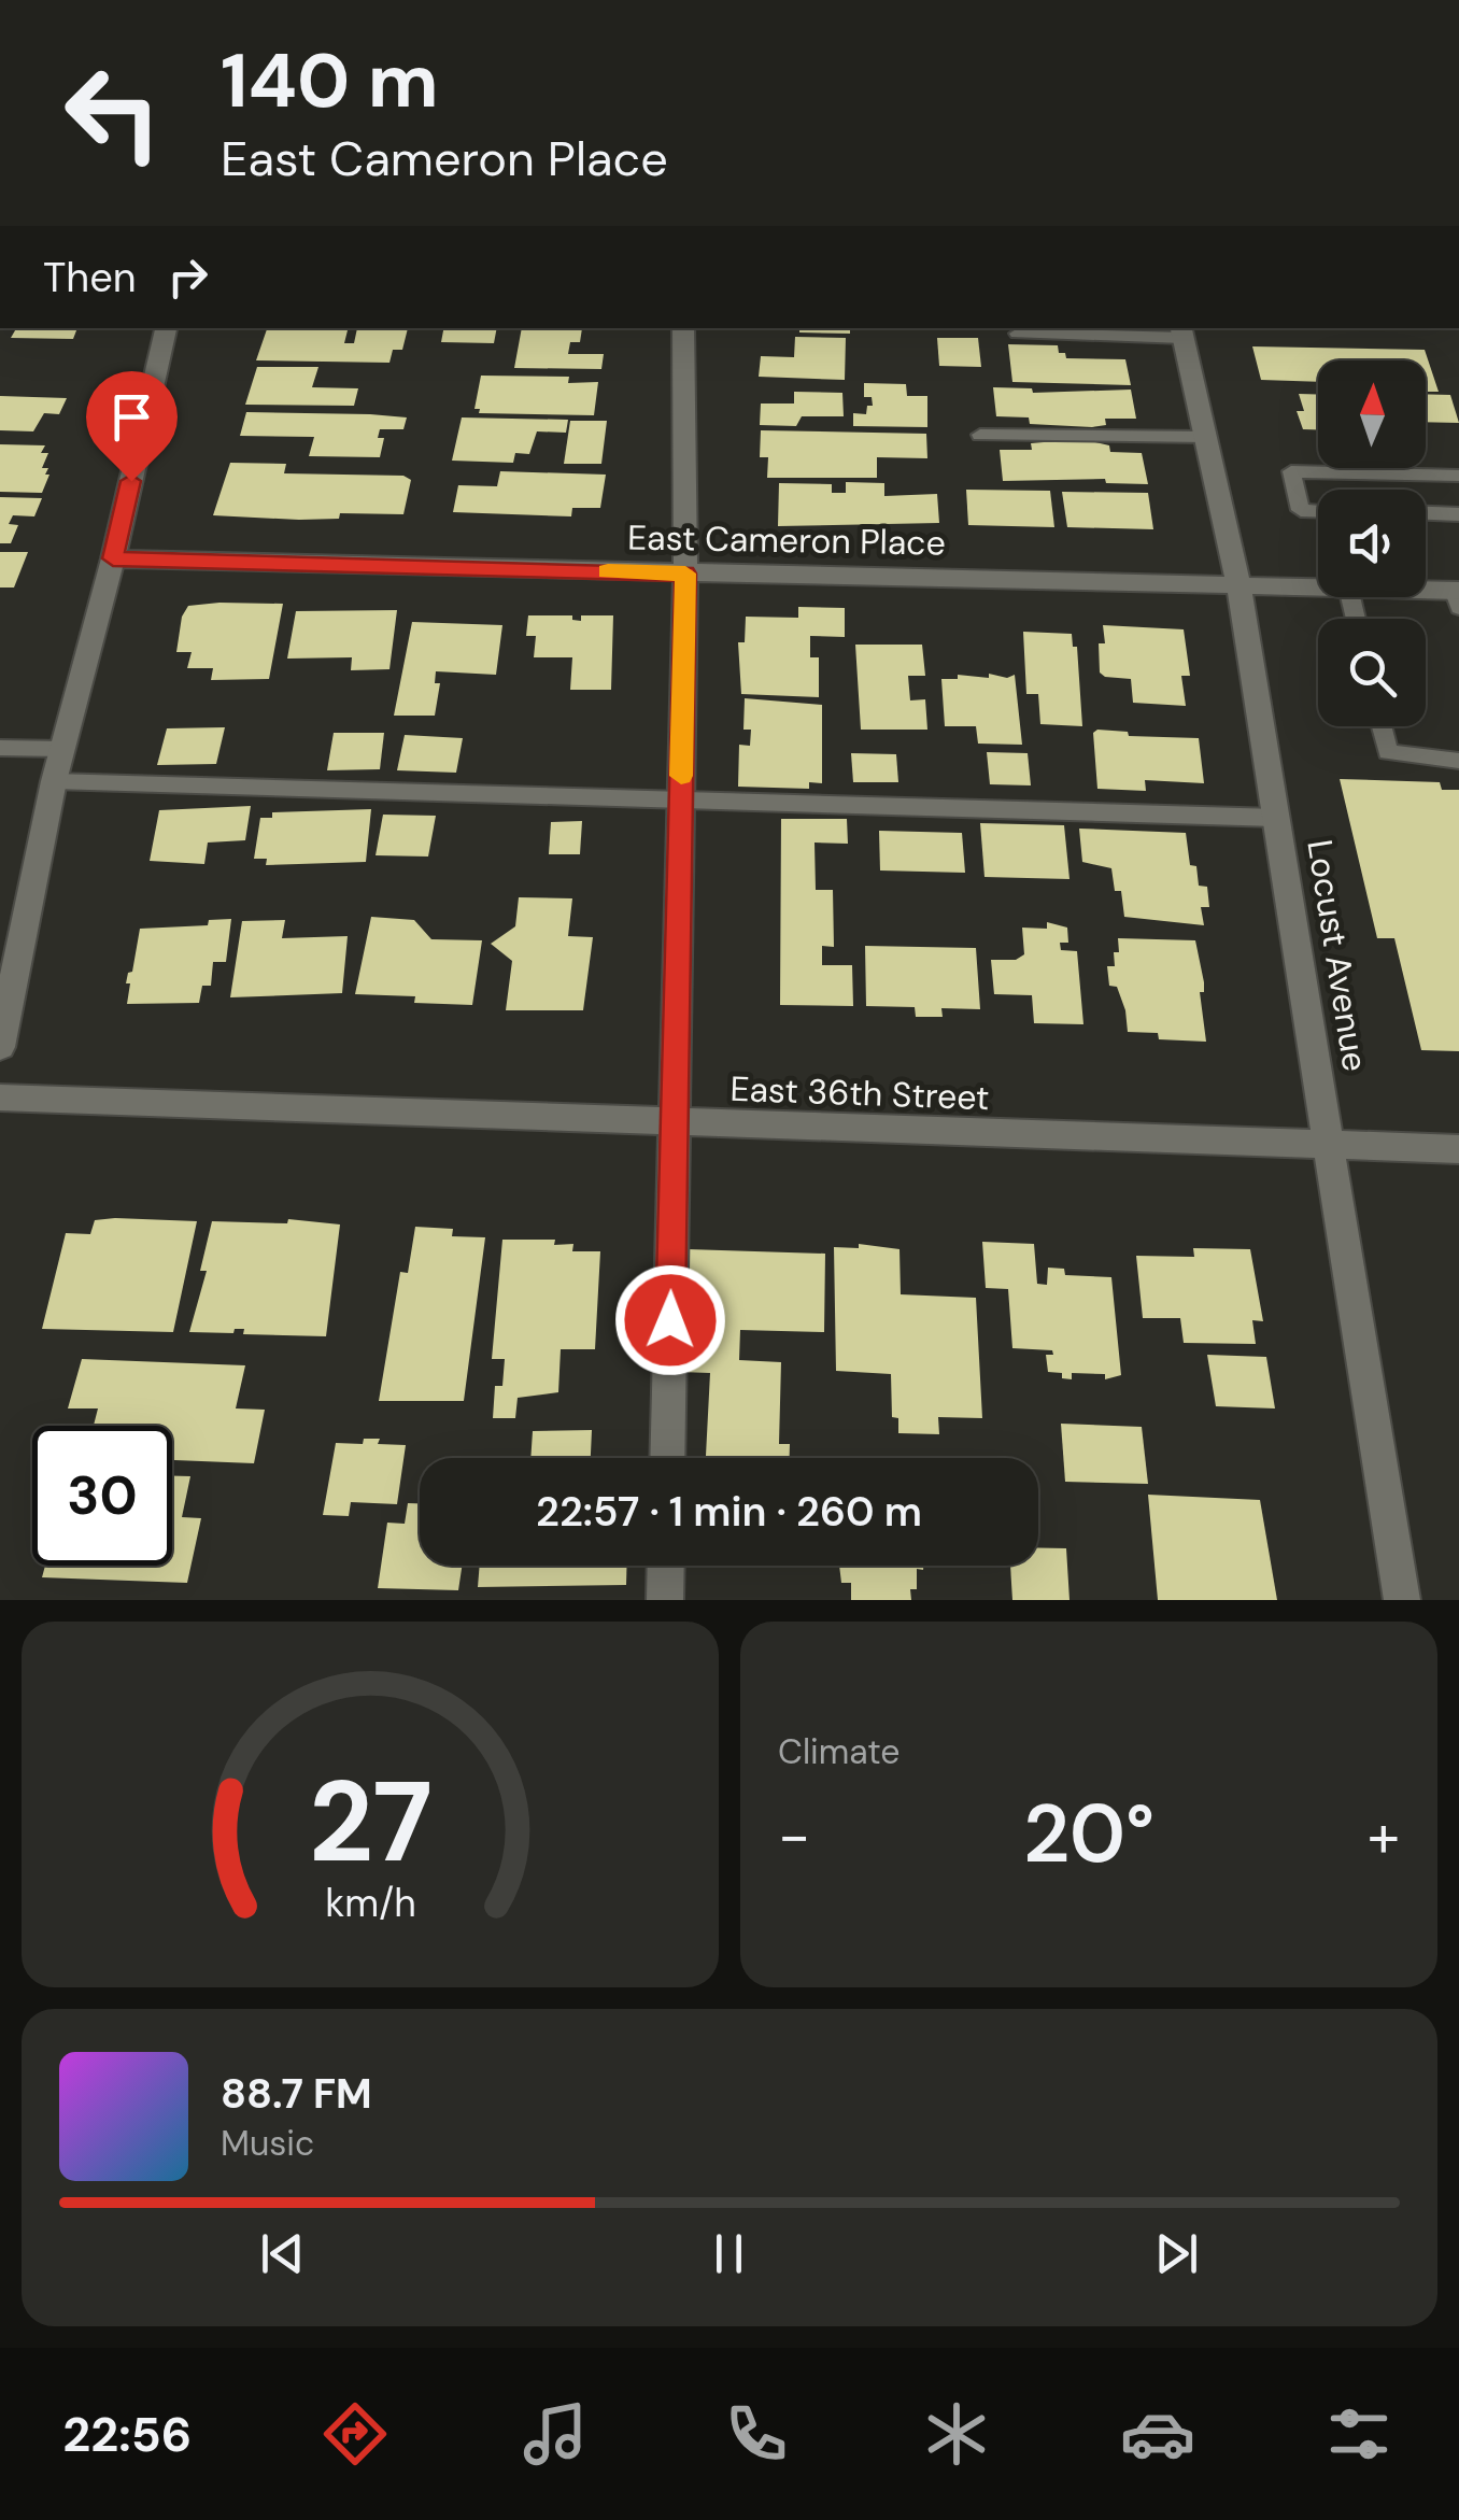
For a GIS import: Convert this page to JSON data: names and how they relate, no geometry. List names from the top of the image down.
{
  "streets": {
    "street": ["East Cameron Place", "Locust Avenue", "East 36th Street"]
  },
  "crossings": [
    ["East Cameron Place", "Locust Avenue"],
    ["Locust Avenue", "East 36th Street"]
  ],
  "north": "top",
  "page": {
    "turn": ["140 m", "East Cameron Place"],
    "then": "Then",
    "limit": "30",
    "trip": "22:57 · 1 min · 260 m",
    "tile": "Climate",
    "heat": ["−", "20°", "+"],
    "song": ["88.7 FM", "Music"],
    "tabs": "22:56",
    "gauge": ["27", "km/h"]
  }
}
